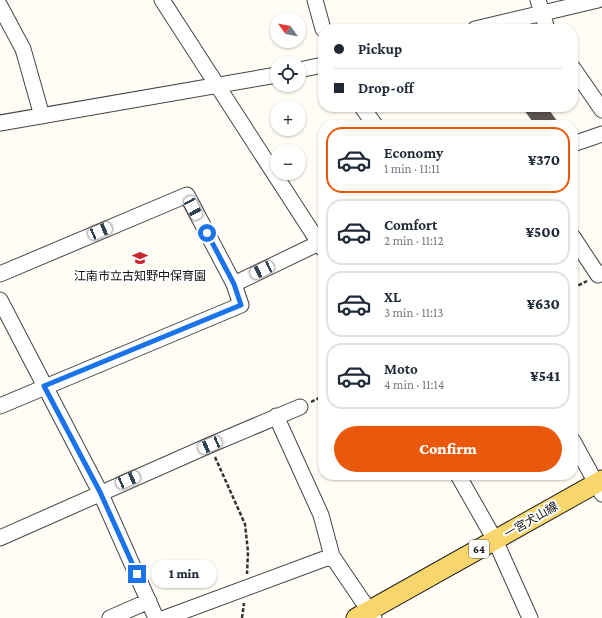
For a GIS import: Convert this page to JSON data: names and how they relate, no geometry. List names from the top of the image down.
{
  "streets": {
    "main road": ["一宮犬山線", "64"]
  },
  "places": {
    "school or university": ["江南市立古知野中保育園"]
  },
  "north": "top left",
  "page": {
    "map_buttons": ["+", "−"],
    "banner": ["Pickup", "Drop-off"],
    "list": [
      {
        "name": "Economy",
        "note": "1 min · 11:11",
        "value": "¥370"
      },
      {
        "name": "Comfort",
        "note": "2 min · 11:12",
        "value": "¥500"
      },
      {
        "name": "XL",
        "note": "3 min · 11:13",
        "value": "¥630"
      },
      {
        "name": "Moto",
        "note": "4 min · 11:14",
        "value": "¥541"
      }
    ],
    "buttons": "Confirm",
    "bubble": "1 min"
  }
}
